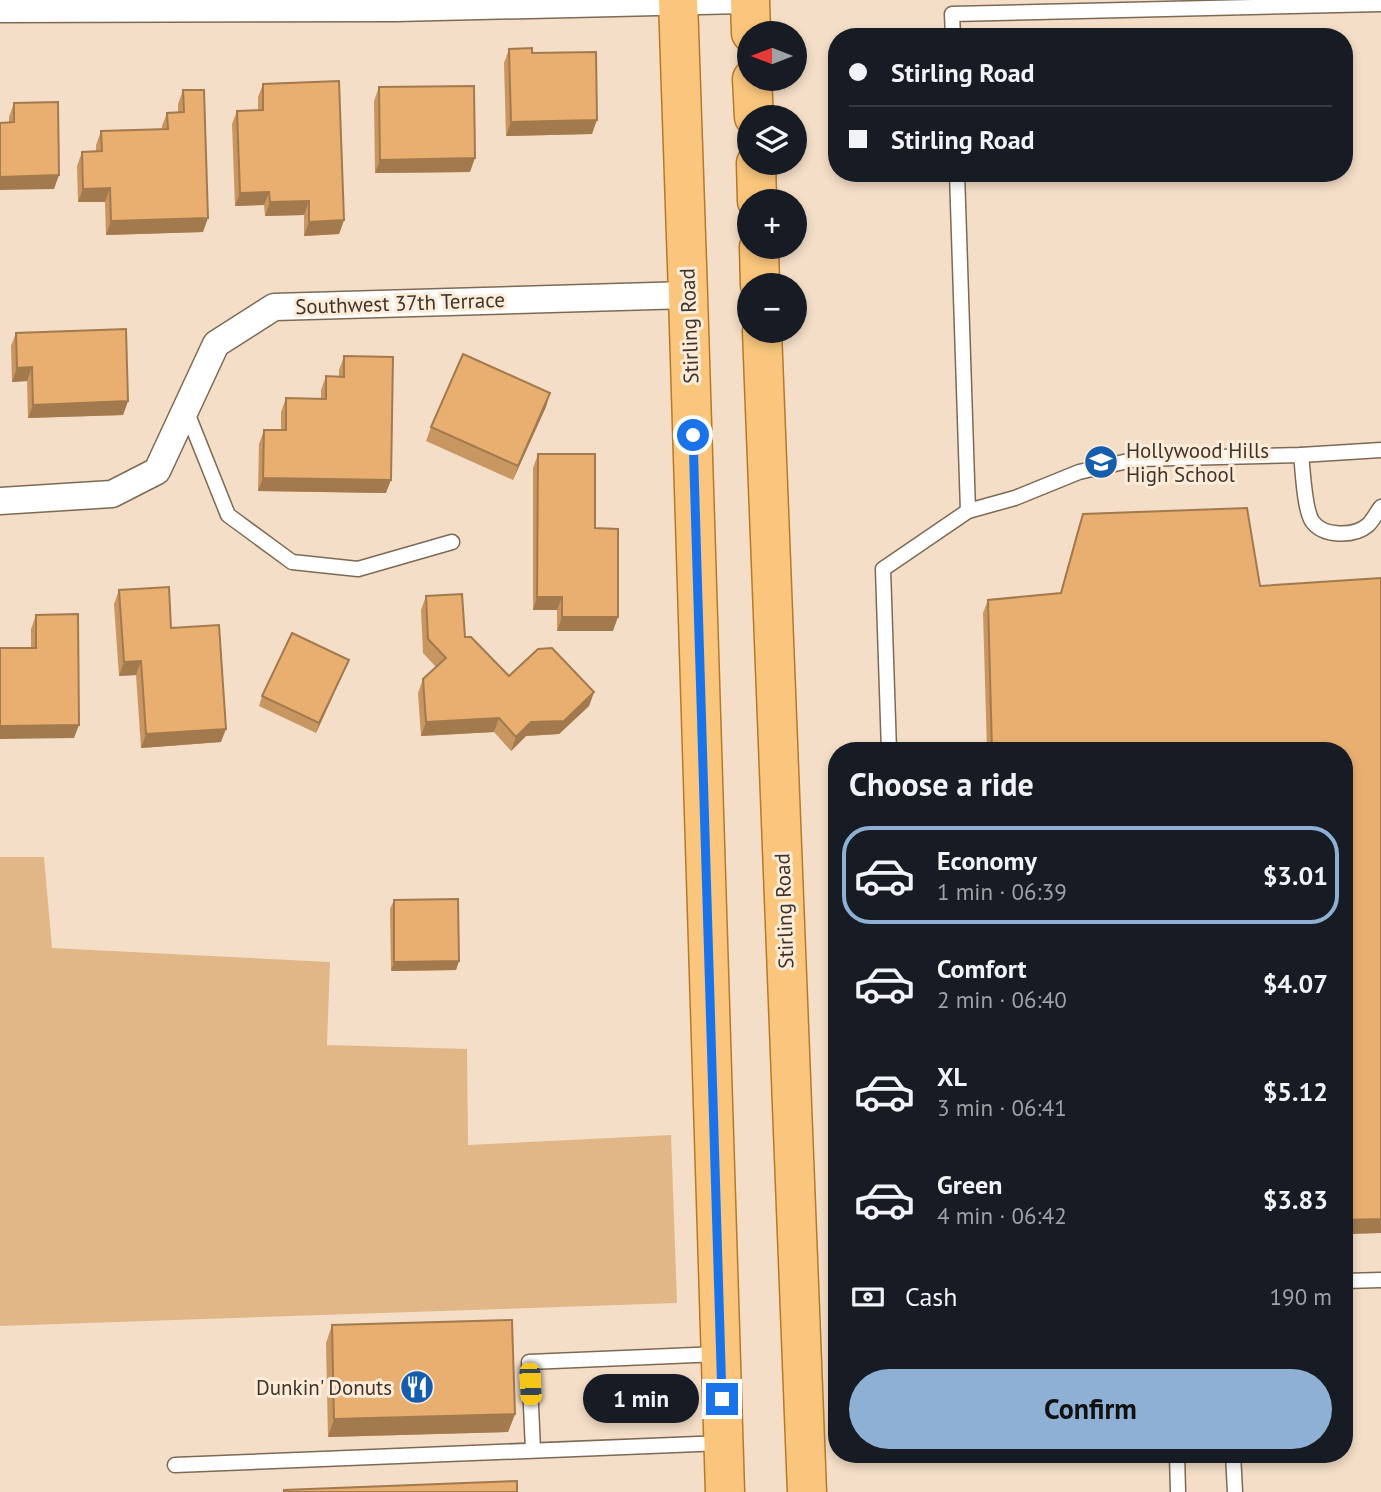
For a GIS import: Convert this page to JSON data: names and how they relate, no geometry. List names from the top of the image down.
{
  "streets": {
    "main road": ["Stirling Road"],
    "street": ["Southwest 37th Terrace"]
  },
  "crossings": [
    ["Southwest 37th Terrace", "Stirling Road"]
  ],
  "places": {
    "school or university": ["Hollywood Hills High School"],
    "restaurant": ["Dunkin' Donuts"]
  },
  "north": "left",
  "page": {
    "map_buttons": ["+", "−"],
    "banner": ["Stirling Road", "Stirling Road"],
    "heading": "Choose a ride",
    "list": [
      {
        "name": "Economy",
        "note": "1 min · 06:39",
        "value": "$3.01"
      },
      {
        "name": "Comfort",
        "note": "2 min · 06:40",
        "value": "$4.07"
      },
      {
        "name": "XL",
        "note": "3 min · 06:41",
        "value": "$5.12"
      },
      {
        "name": "Green",
        "note": "4 min · 06:42",
        "value": "$3.83"
      }
    ],
    "pay": ["Cash", "190 m"],
    "buttons": "Confirm",
    "bubble": "1 min"
  }
}
